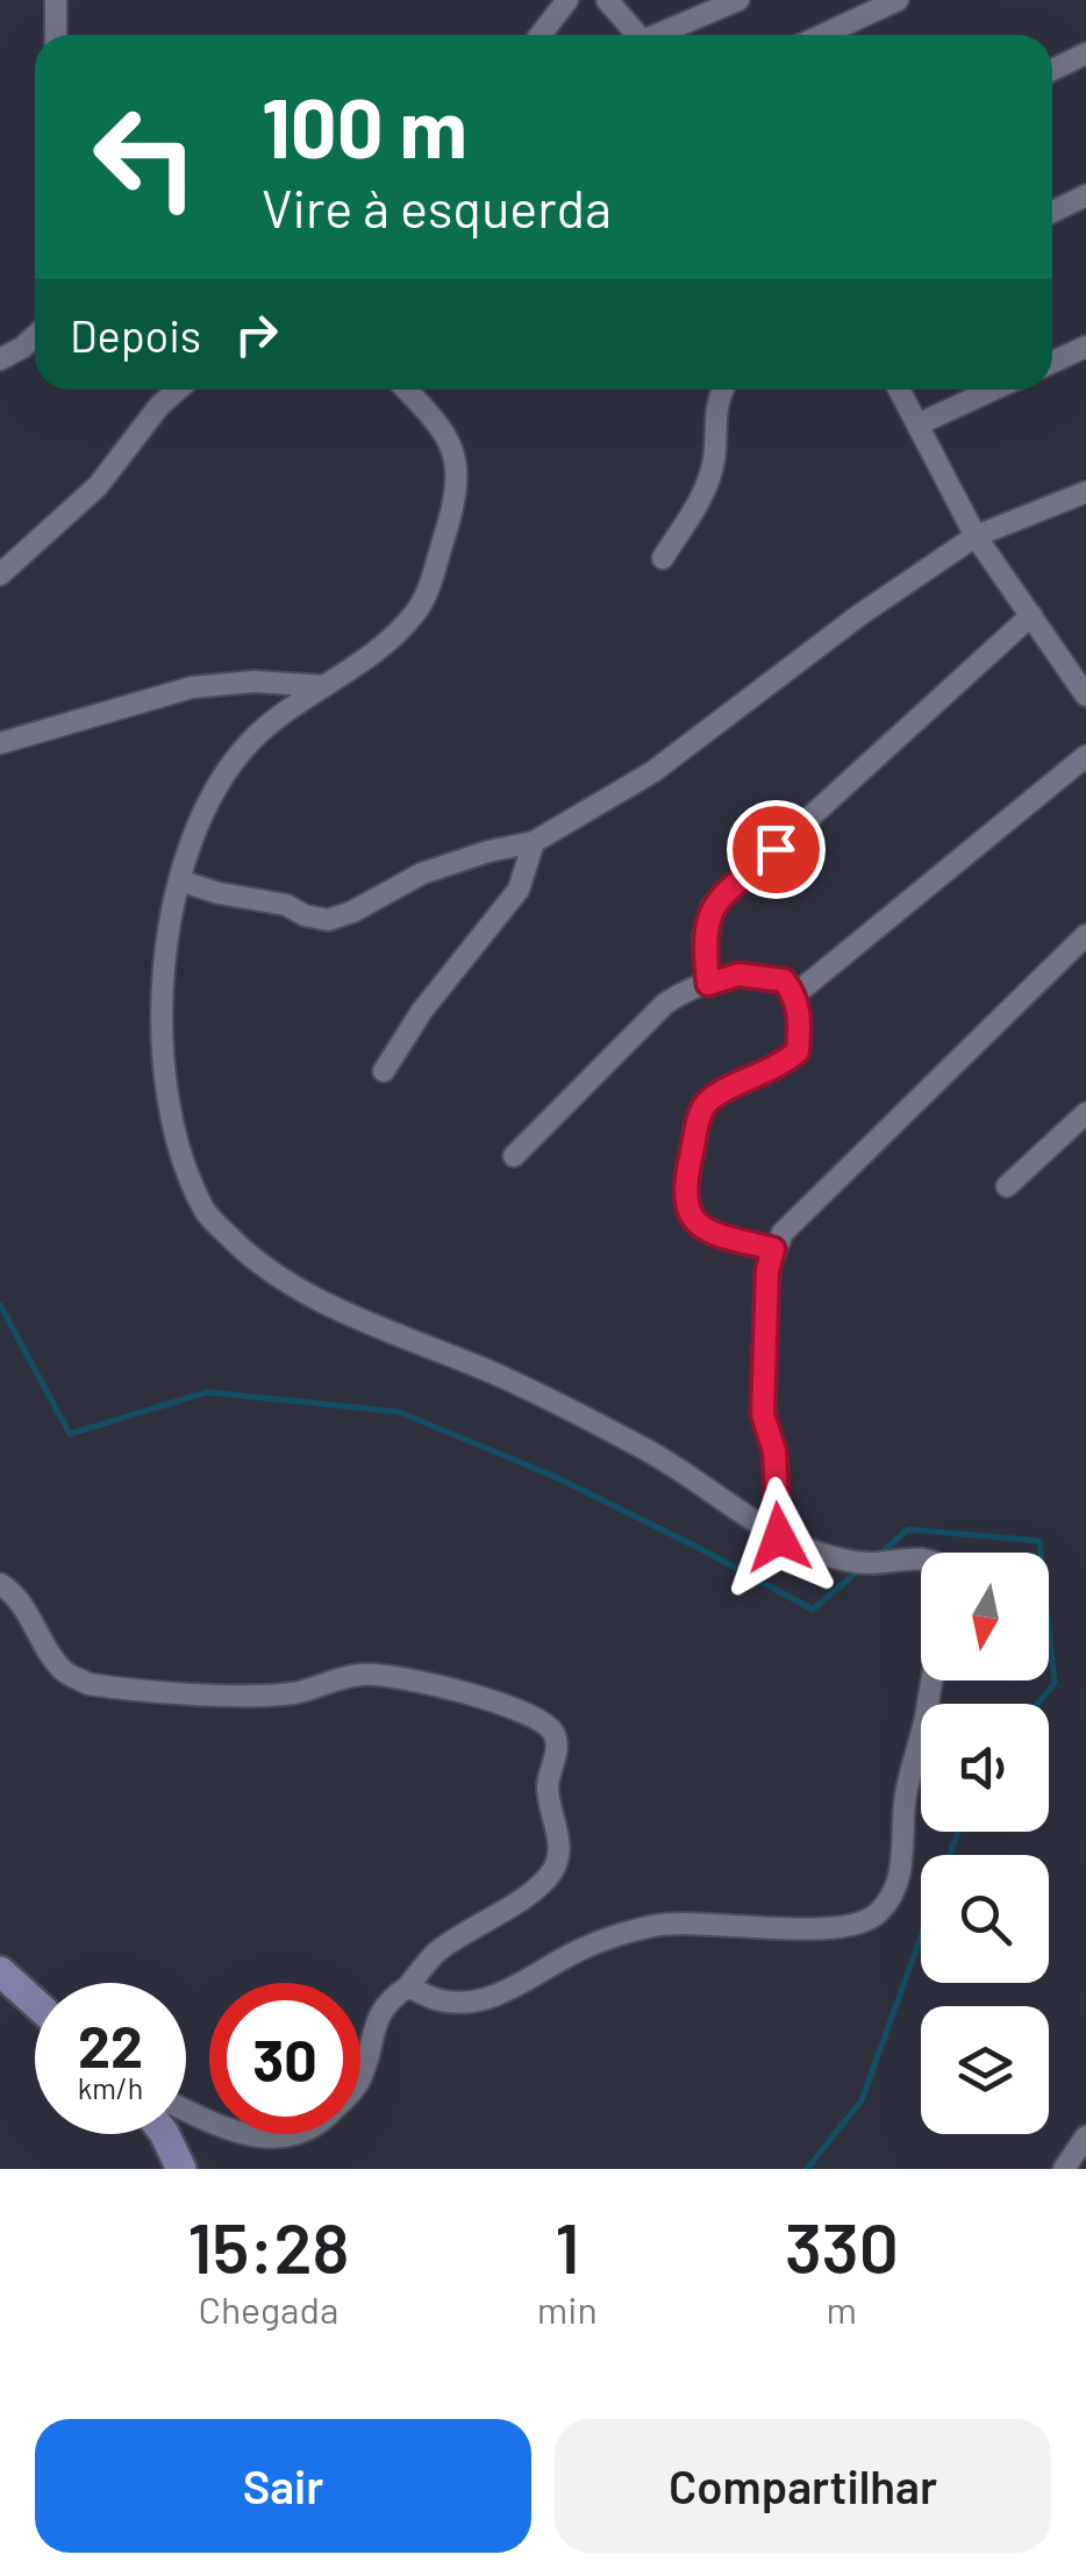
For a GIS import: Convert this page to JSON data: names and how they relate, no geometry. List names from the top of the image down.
{
  "north": "bottom",
  "page": {
    "turn": ["100 m", "Vire à esquerda"],
    "then": "Depois",
    "speed": "22 km/h",
    "limit": "30",
    "eta": [
      "15:28",
      "Chegada",
      "1",
      "min",
      "330",
      "m"
    ],
    "buttons": ["Sair", "Compartilhar"]
  }
}
